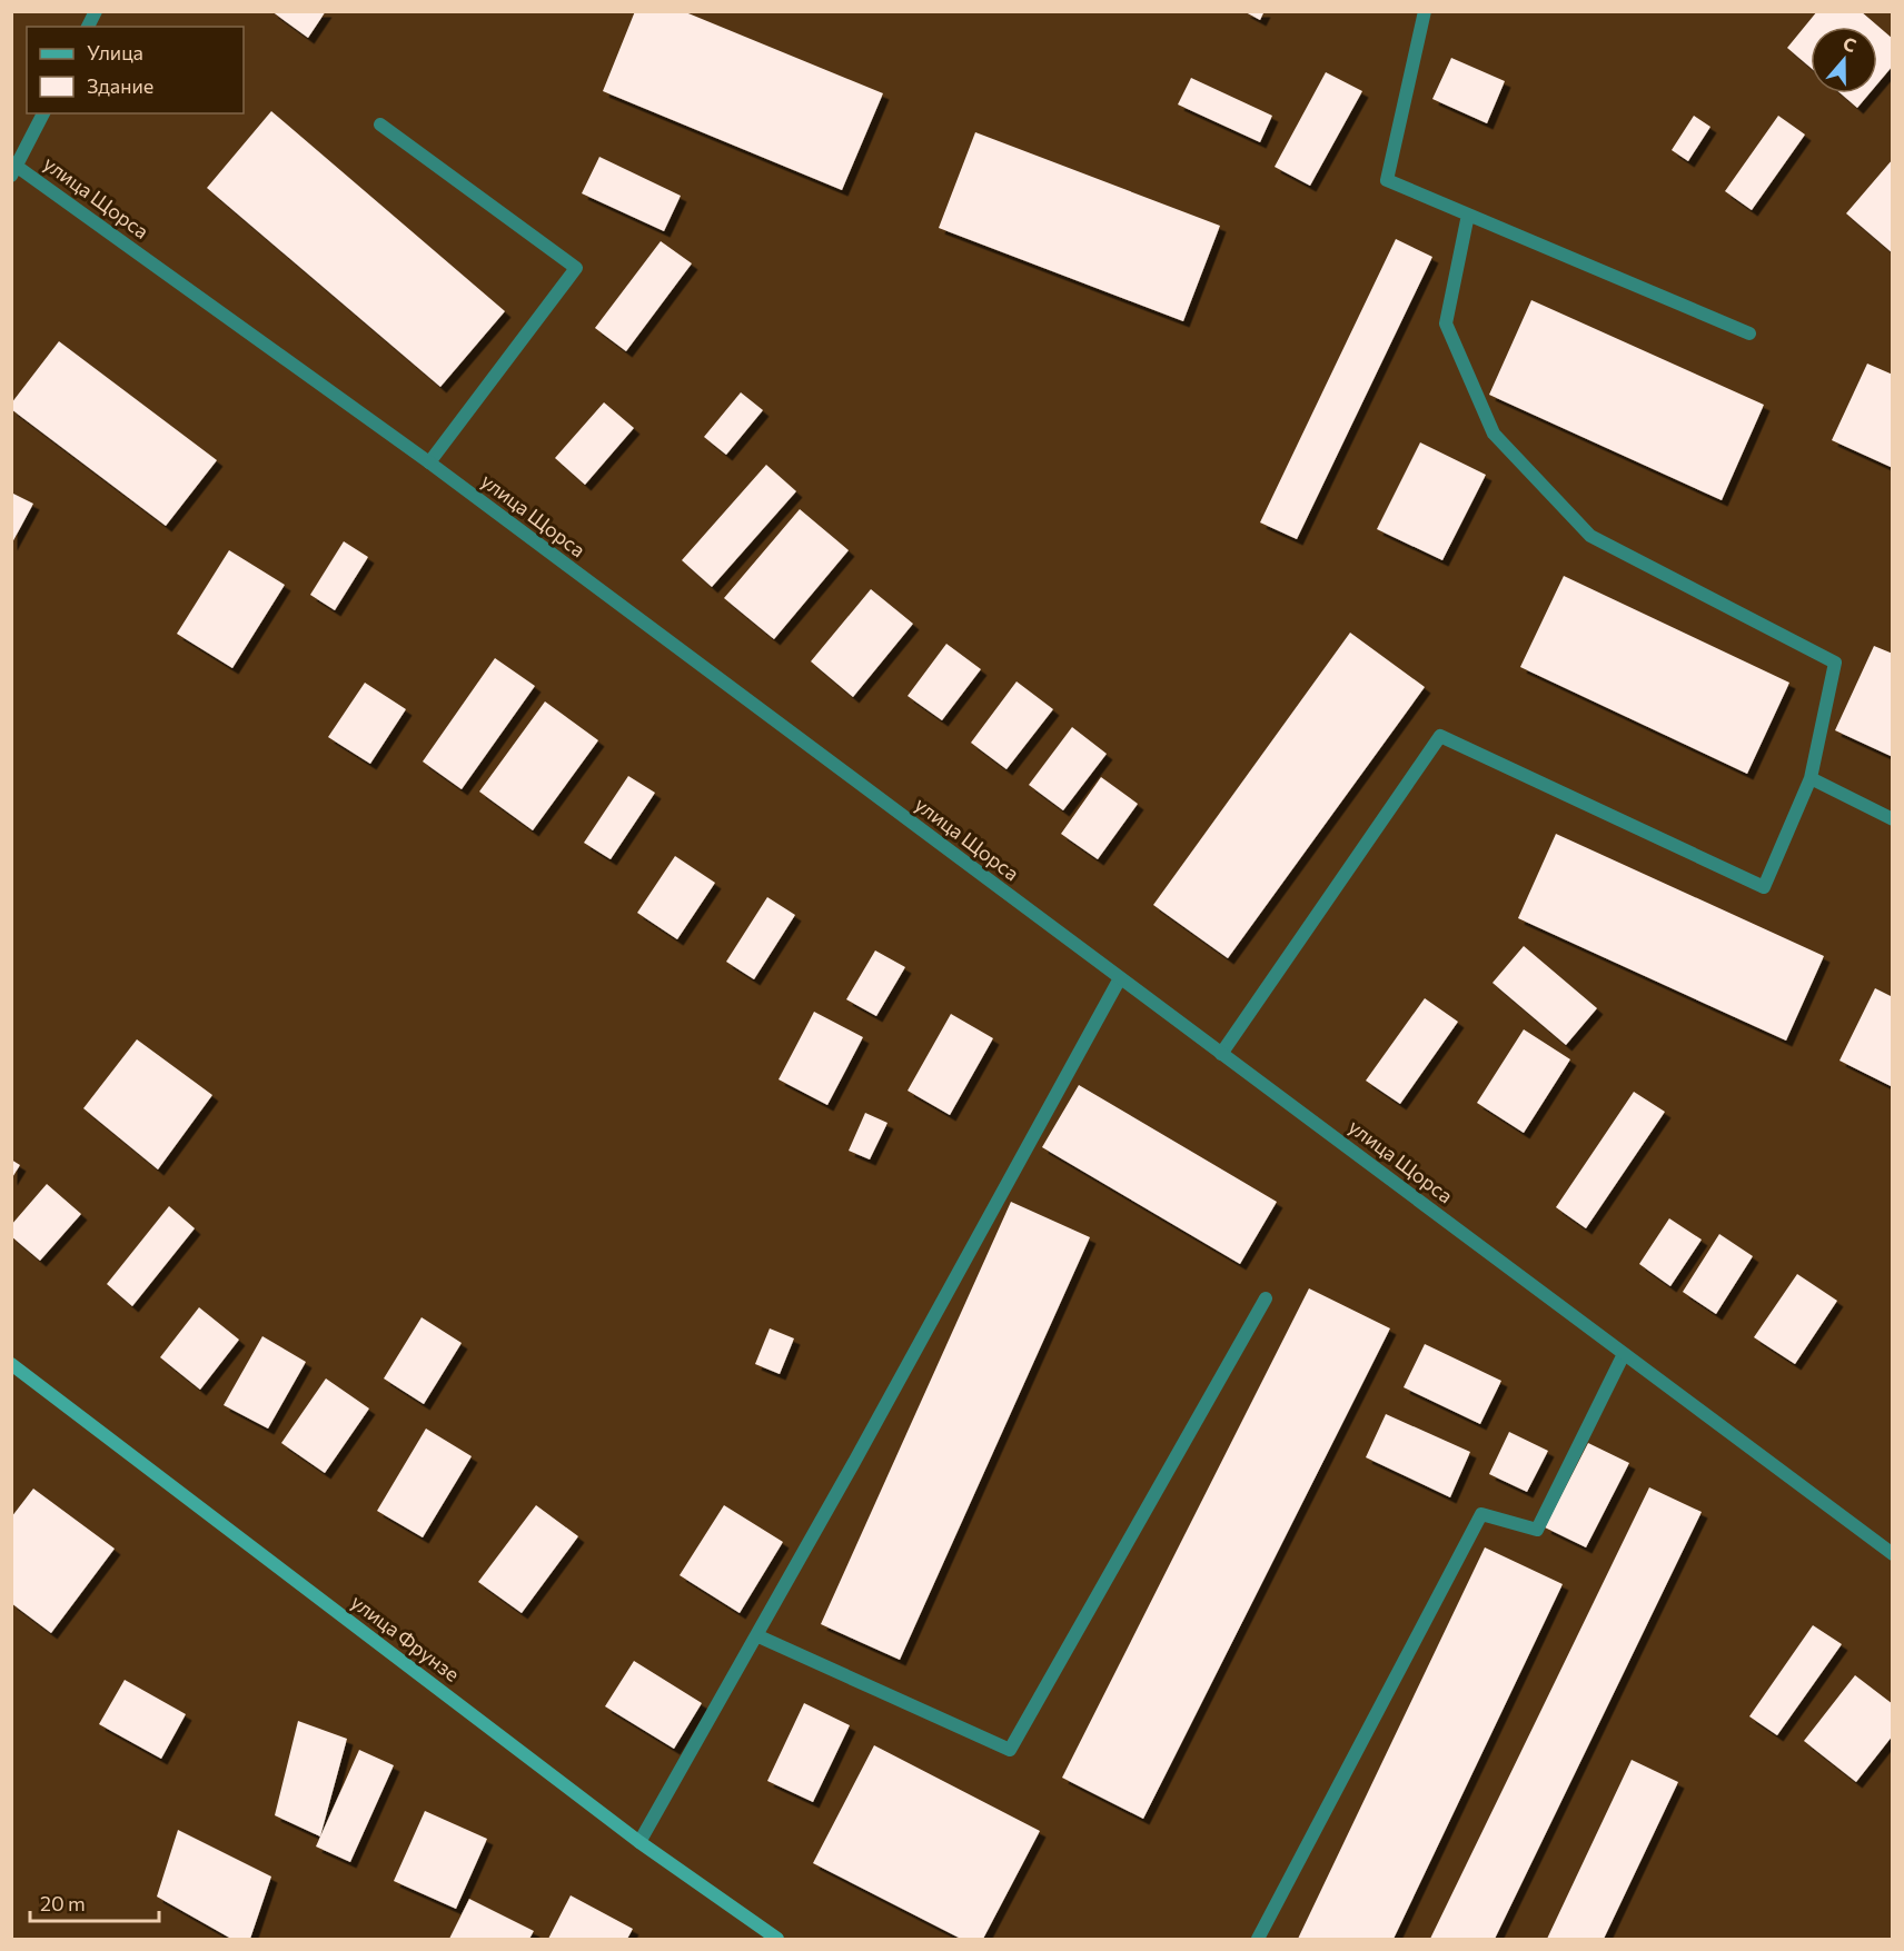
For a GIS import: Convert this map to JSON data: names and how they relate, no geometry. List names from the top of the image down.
{
  "streets": {
    "main road": ["улица Фрунзе"],
    "street": ["улица Щорса"]
  },
  "legend": ["Улица", "Здание"],
  "scale_bar": "20 m",
  "north": "top"
}
